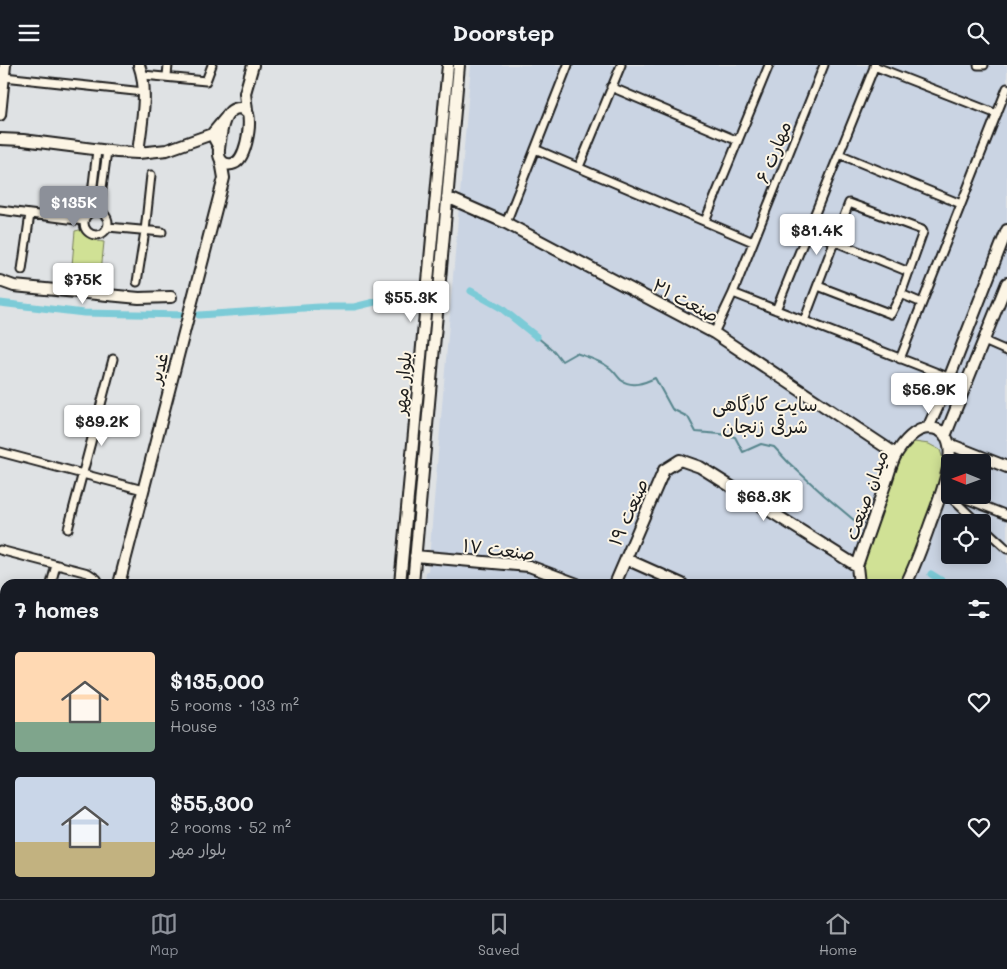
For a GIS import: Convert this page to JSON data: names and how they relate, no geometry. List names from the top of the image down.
{
  "streets": {
    "main road": [
      "صنعت ۲۱",
      "غدیر",
      "بلوار مهر",
      "میدان صنعت",
      "صنعت ۱۹",
      "صنعت ۱۷"
    ],
    "street": ["مهارت ۶"]
  },
  "crossings": [
    ["مهارت ۶", "صنعت ۲۱"],
    ["صنعت ۲۱", "بلوار مهر"],
    ["صنعت ۲۱", "میدان صنعت"],
    ["بلوار مهر", "صنعت ۱۷"],
    ["میدان صنعت", "صنعت ۱۹"]
  ],
  "districts": ["سایت کارگاهی شرقی زنجان"],
  "north": "left",
  "page": {
    "header": "Doorstep",
    "price": [
      "$135K",
      "$81.4K",
      "$75K",
      "$55.3K",
      "$56.9K",
      "$89.2K",
      "$68.3K"
    ],
    "heading": "7 homes",
    "list": [
      {
        "name": "$135,000",
        "note": "5 rooms · 133 m² · House"
      },
      {
        "name": "$55,300",
        "note": "2 rooms · 52 m² · بلوار مهر"
      }
    ],
    "tabs": ["Map", "Saved", "Home"]
  }
}
